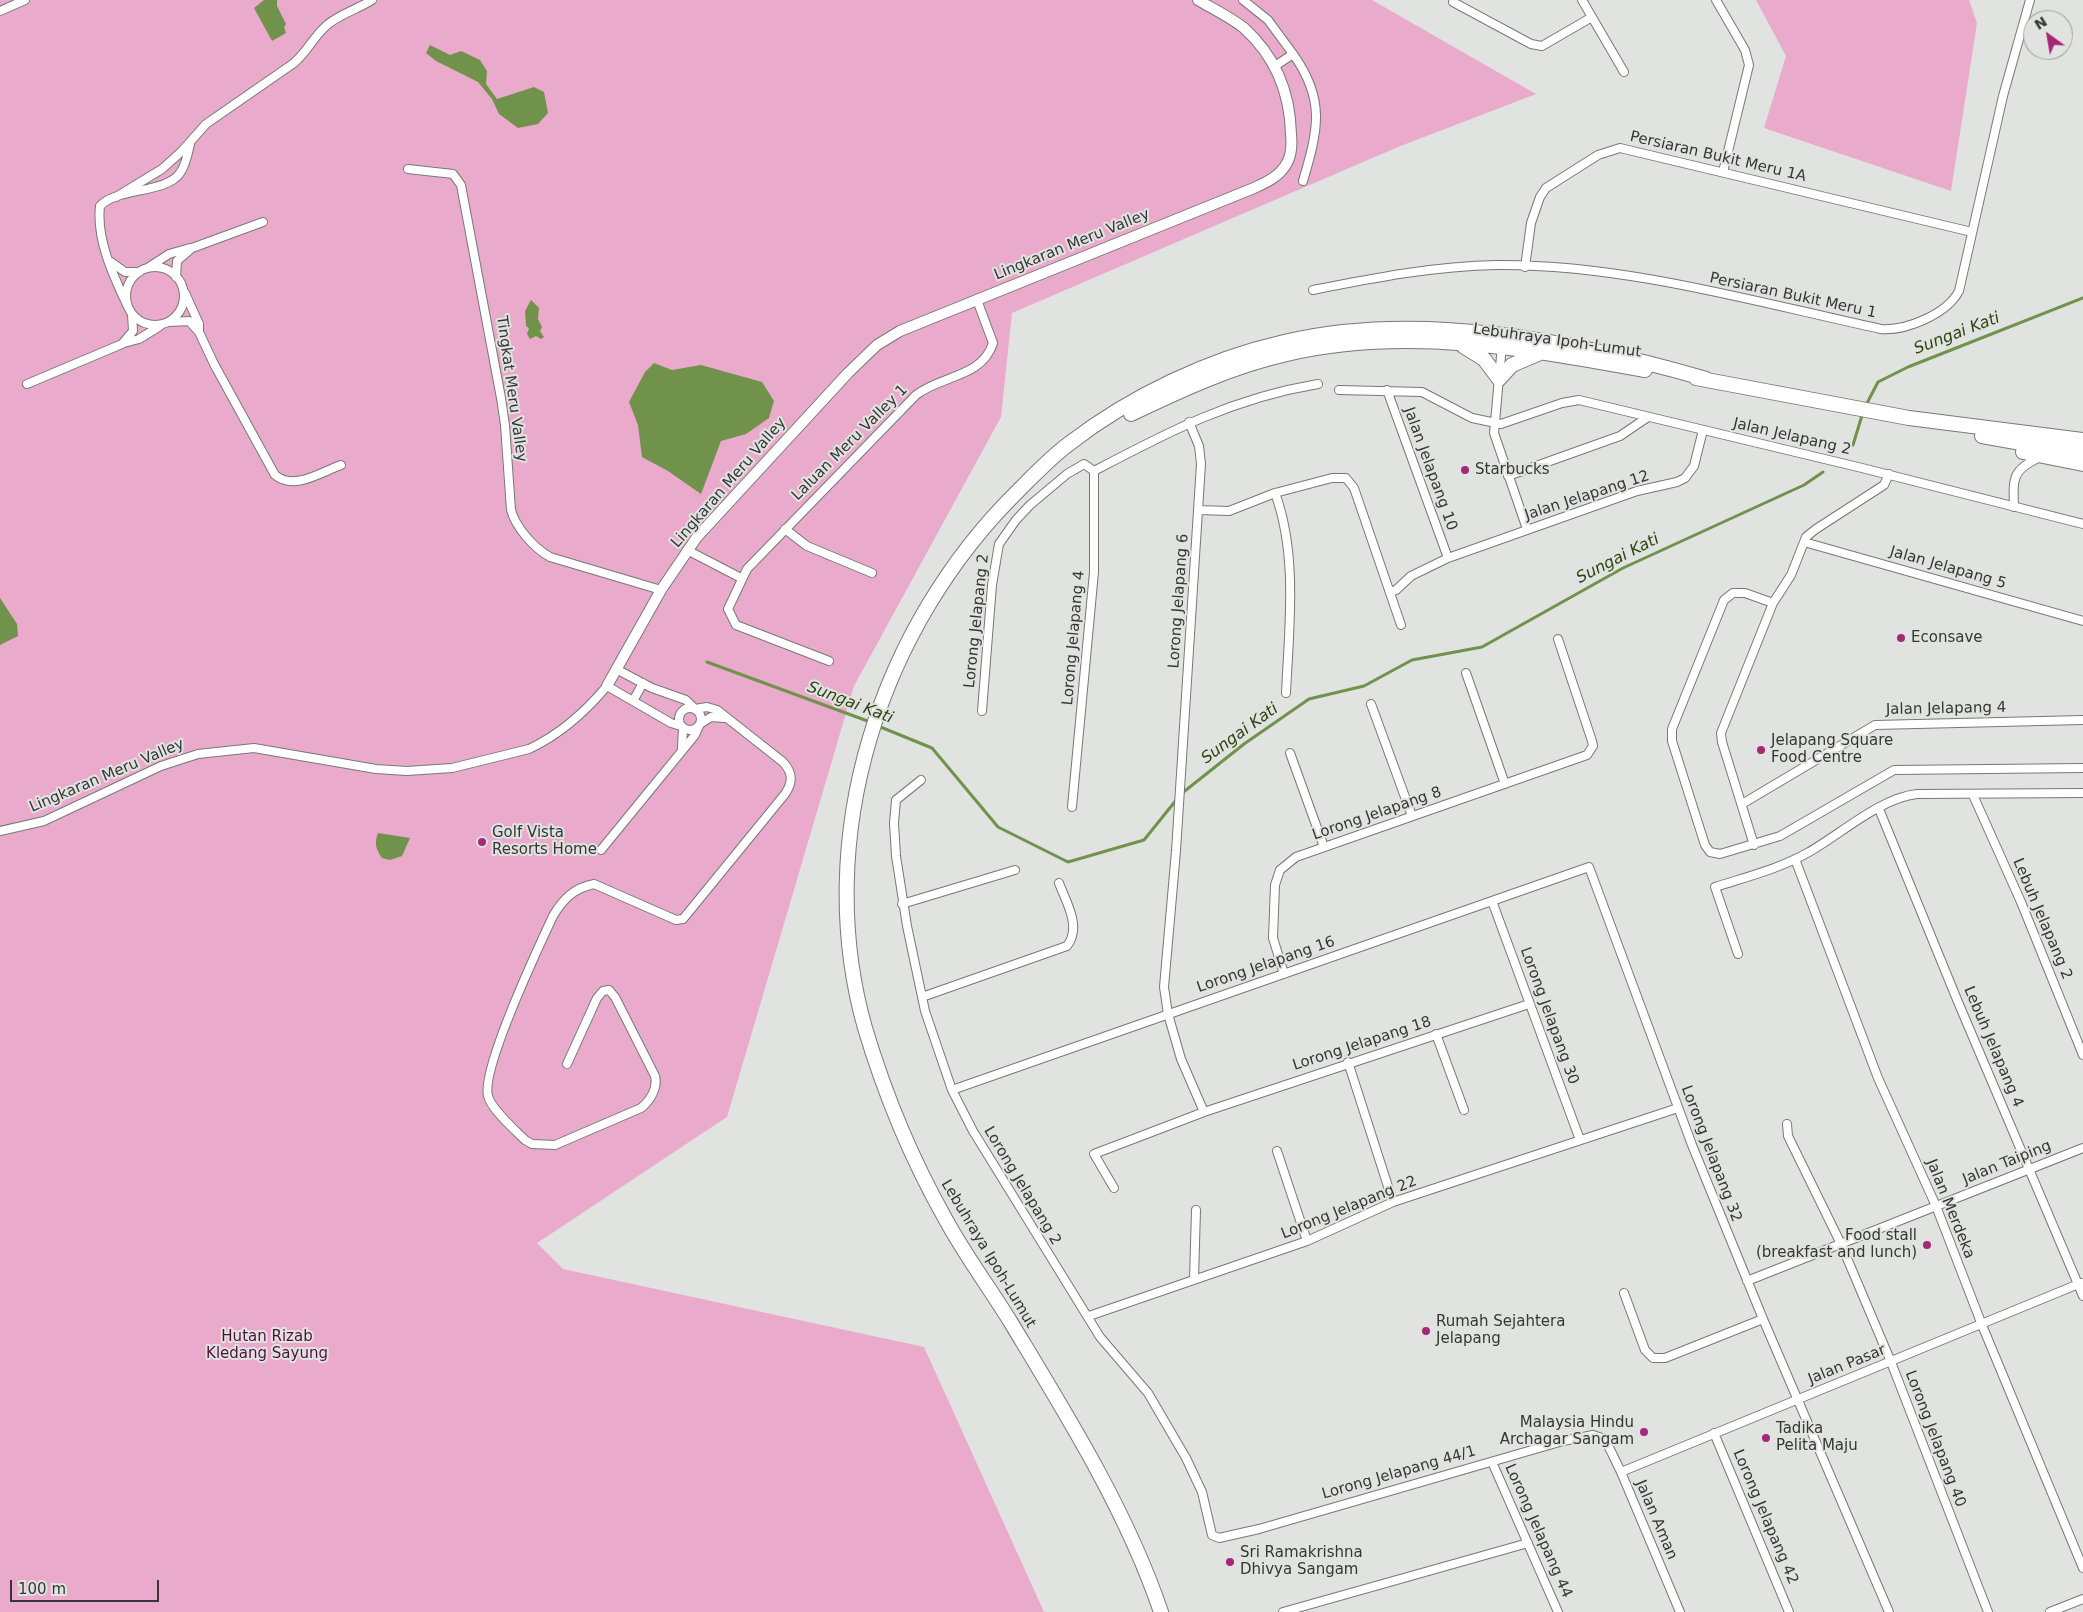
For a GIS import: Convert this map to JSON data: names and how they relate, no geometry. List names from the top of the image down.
{
  "streets": {
    "highway": ["Lebuhraya Ipoh-Lumut"],
    "street": [
      "Persiaran Bukit Meru 1A",
      "Lingkaran Meru Valley",
      "Persiaran Bukit Meru 1",
      "Tingkat Meru Valley",
      "Jalan Jelapang 2",
      "Laluan Meru Valley 1",
      "Jalan Jelapang 10",
      "Jalan Jelapang 12",
      "Jalan Jelapang 5",
      "Lorong Jelapang 6",
      "Lorong Jelapang 2",
      "Lorong Jelapang 4",
      "Jalan Jelapang 4",
      "Lorong Jelapang 8",
      "Lebuh Jelapang 2",
      "Lorong Jelapang 16",
      "Lorong Jelapang 30",
      "Lorong Jelapang 18",
      "Lebuh Jelapang 4",
      "Lorong Jelapang 32",
      "Jalan Taiping",
      "Lorong Jelapang 22",
      "Jalan Merdeka",
      "Jalan Pasar",
      "Lorong Jelapang 40",
      "Lorong Jelapang 44/1",
      "Lorong Jelapang 42",
      "Jalan Aman",
      "Lorong Jelapang 44"
    ]
  },
  "crossings": [
    ["Persiaran Bukit Meru 1A", "Persiaran Bukit Meru 1"],
    ["Lingkaran Meru Valley", "Tingkat Meru Valley"],
    ["Lingkaran Meru Valley", "Laluan Meru Valley 1"],
    ["Jalan Jelapang 2", "Jalan Jelapang 12"],
    ["Jalan Jelapang 10", "Jalan Jelapang 12"],
    ["Lorong Jelapang 6", "Lorong Jelapang 16"],
    ["Lorong Jelapang 2", "Lorong Jelapang 4"],
    ["Lorong Jelapang 2", "Lorong Jelapang 16"],
    ["Lorong Jelapang 2", "Lorong Jelapang 22"],
    ["Lorong Jelapang 2", "Lorong Jelapang 44/1"],
    ["Lorong Jelapang 8", "Lorong Jelapang 16"],
    ["Lorong Jelapang 16", "Lorong Jelapang 30"],
    ["Lorong Jelapang 16", "Lorong Jelapang 32"],
    ["Lorong Jelapang 30", "Lorong Jelapang 18"],
    ["Lorong Jelapang 30", "Lorong Jelapang 22"],
    ["Lebuh Jelapang 4", "Jalan Taiping"],
    ["Lebuh Jelapang 4", "Jalan Pasar"],
    ["Lorong Jelapang 32", "Jalan Taiping"],
    ["Lorong Jelapang 32", "Lorong Jelapang 22"],
    ["Lorong Jelapang 32", "Jalan Pasar"],
    ["Jalan Taiping", "Jalan Merdeka"],
    ["Jalan Taiping", "Lorong Jelapang 40"],
    ["Jalan Merdeka", "Jalan Pasar"],
    ["Jalan Pasar", "Lorong Jelapang 40"],
    ["Jalan Pasar", "Lorong Jelapang 42"],
    ["Jalan Pasar", "Jalan Aman"],
    ["Lorong Jelapang 44/1", "Jalan Aman"],
    ["Lorong Jelapang 44/1", "Lorong Jelapang 44"]
  ],
  "water": ["Sungai Kati"],
  "parks": ["Hutan Rizab Kledang Sayung"],
  "places": [
    "Starbucks",
    "Econsave",
    "Jelapang Square Food Centre",
    "Golf Vista Resorts Home",
    "Food stall (breakfast and lunch)",
    "Rumah Sejahtera Jelapang",
    "Malaysia Hindu Archagar Sangam",
    "Tadika Pelita Maju",
    "Sri Ramakrishna Dhivya Sangam"
  ],
  "scale_bar": "100 m",
  "north": "top left"
}
